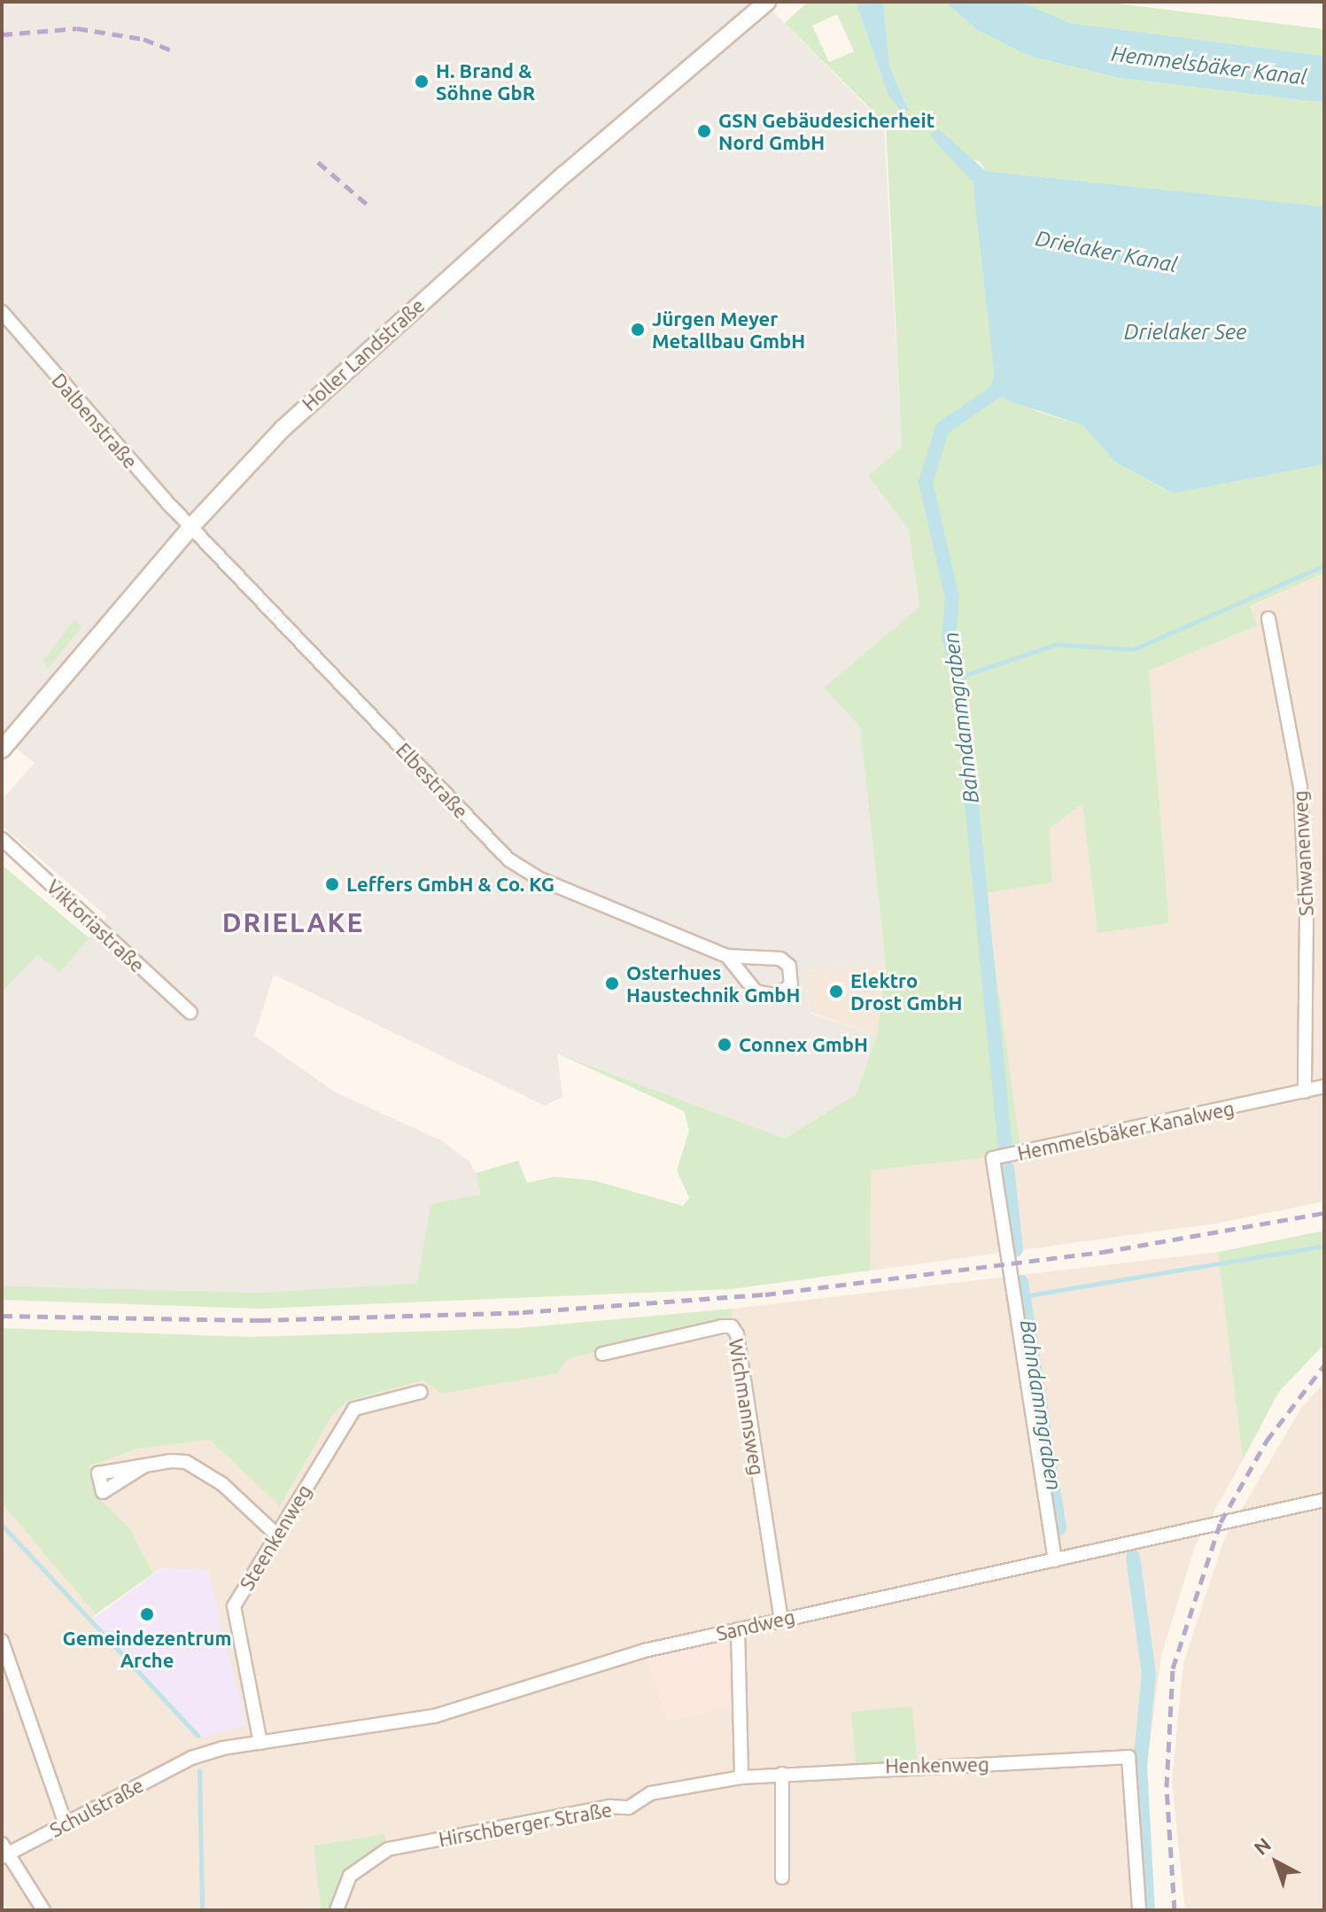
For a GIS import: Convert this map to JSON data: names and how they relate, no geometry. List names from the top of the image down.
{
  "streets": {
    "main road": ["Holler Landstraße"],
    "street": [
      "Dalbenstraße",
      "Elbestraße",
      "Schwanenweg",
      "Viktoriastraße",
      "Hemmelsbäker Kanalweg",
      "Wichmannsweg",
      "Steenkenweg",
      "Sandweg",
      "Henkenweg",
      "Schulstraße",
      "Hirschberger Straße"
    ]
  },
  "crossings": [
    ["Holler Landstraße", "Dalbenstraße"],
    ["Holler Landstraße", "Elbestraße"],
    ["Dalbenstraße", "Elbestraße"],
    ["Schwanenweg", "Hemmelsbäker Kanalweg"],
    ["Hemmelsbäker Kanalweg", "Sandweg"],
    ["Wichmannsweg", "Sandweg"],
    ["Steenkenweg", "Sandweg"],
    ["Sandweg", "Schulstraße"],
    ["Henkenweg", "Hirschberger Straße"]
  ],
  "districts": ["DRIELAKE"],
  "water": [
    "Hemmelsbäker Kanal",
    "Drielaker Kanal",
    "Drielaker See",
    "Bahndammgraben"
  ],
  "places": [
    "H. Brand & Söhne GbR",
    "GSN Gebäudesicherheit Nord GmbH",
    "Jürgen Meyer Metallbau GmbH",
    "Leffers GmbH & Co. KG",
    "Osterhues Haustechnik GmbH",
    "Elektro Drost GmbH",
    "Connex GmbH",
    "Gemeindezentrum Arche"
  ],
  "north": "top left"
}
